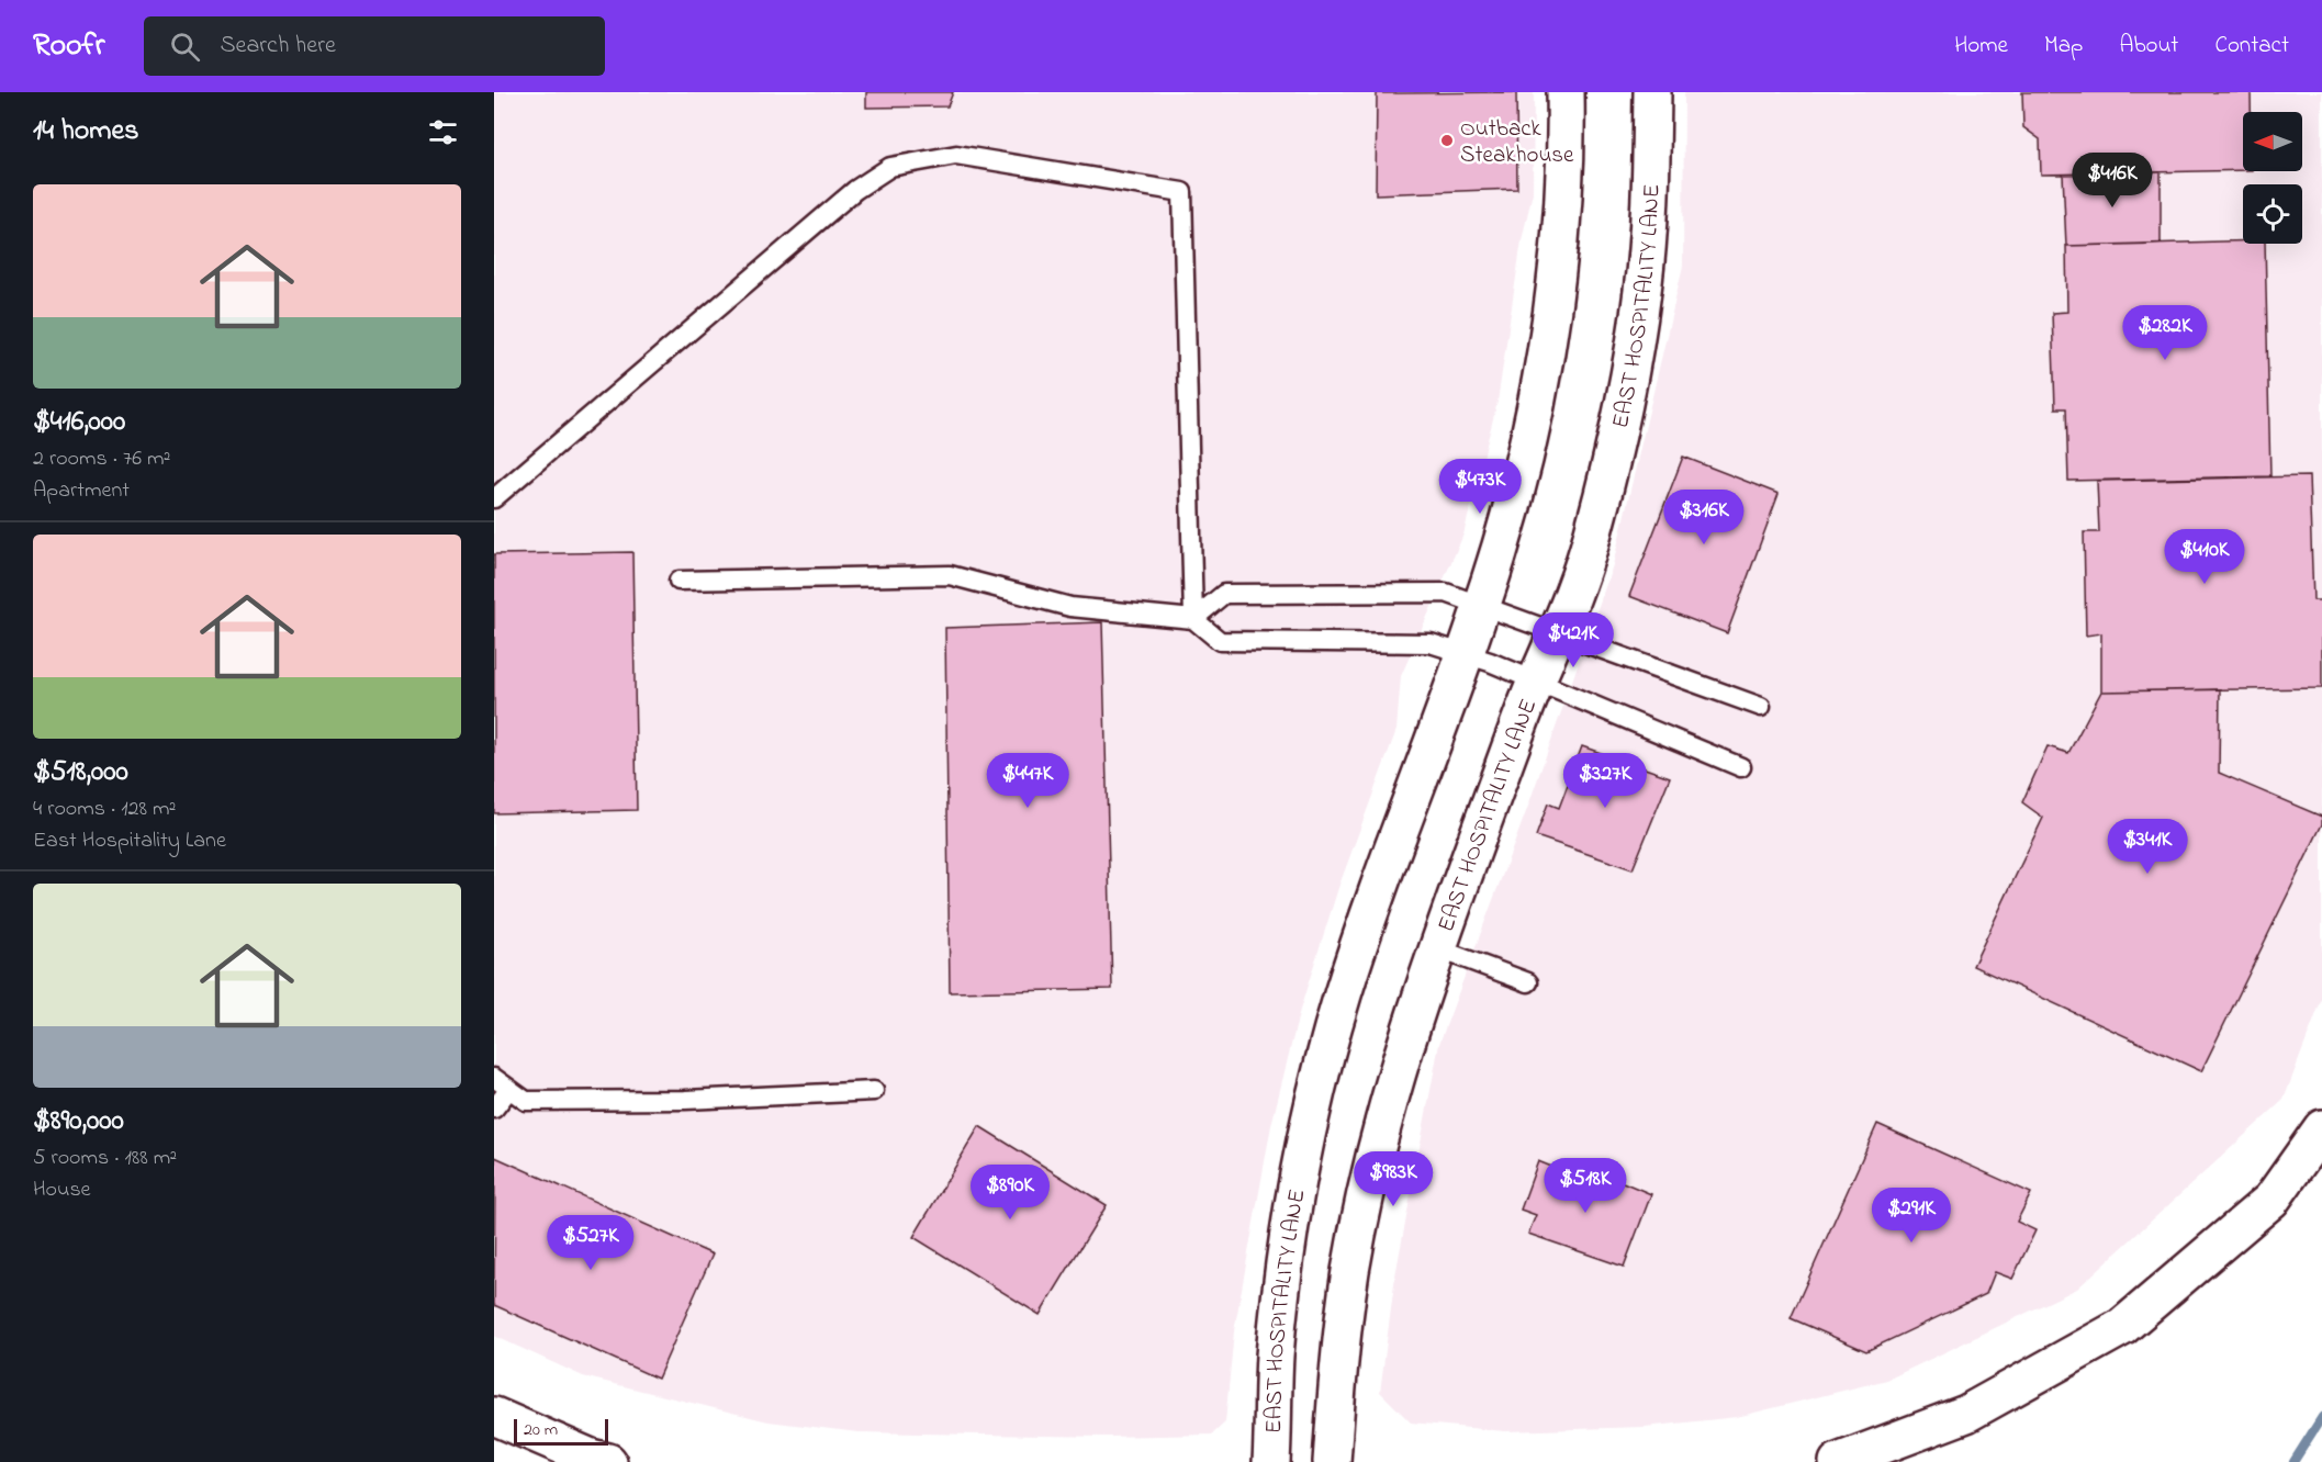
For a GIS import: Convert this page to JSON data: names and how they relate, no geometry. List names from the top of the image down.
{
  "streets": {
    "main road": ["EAST HOSPITALITY LANE"]
  },
  "places": ["Outback Steakhouse"],
  "scale_bar": "20 m",
  "north": "left",
  "page": {
    "header": "Roofr",
    "search": "Search here",
    "nav": [
      "Home",
      "Map",
      "About",
      "Contact"
    ],
    "heading": "14 homes",
    "price": [
      "$416K",
      "$282K",
      "$473K",
      "$316K",
      "$410K",
      "$421K",
      "$447K",
      "$327K",
      "$341K",
      "$983K",
      "$518K",
      "$890K",
      "$291K",
      "$527K"
    ],
    "list": [
      {
        "name": "$416,000",
        "note": "2 rooms · 76 m² · Apartment"
      },
      {
        "name": "$518,000",
        "note": "4 rooms · 128 m² · East Hospitality Lane"
      },
      {
        "name": "$890,000",
        "note": "5 rooms · 188 m² · House"
      }
    ],
    "scale": "20 m"
  }
}
